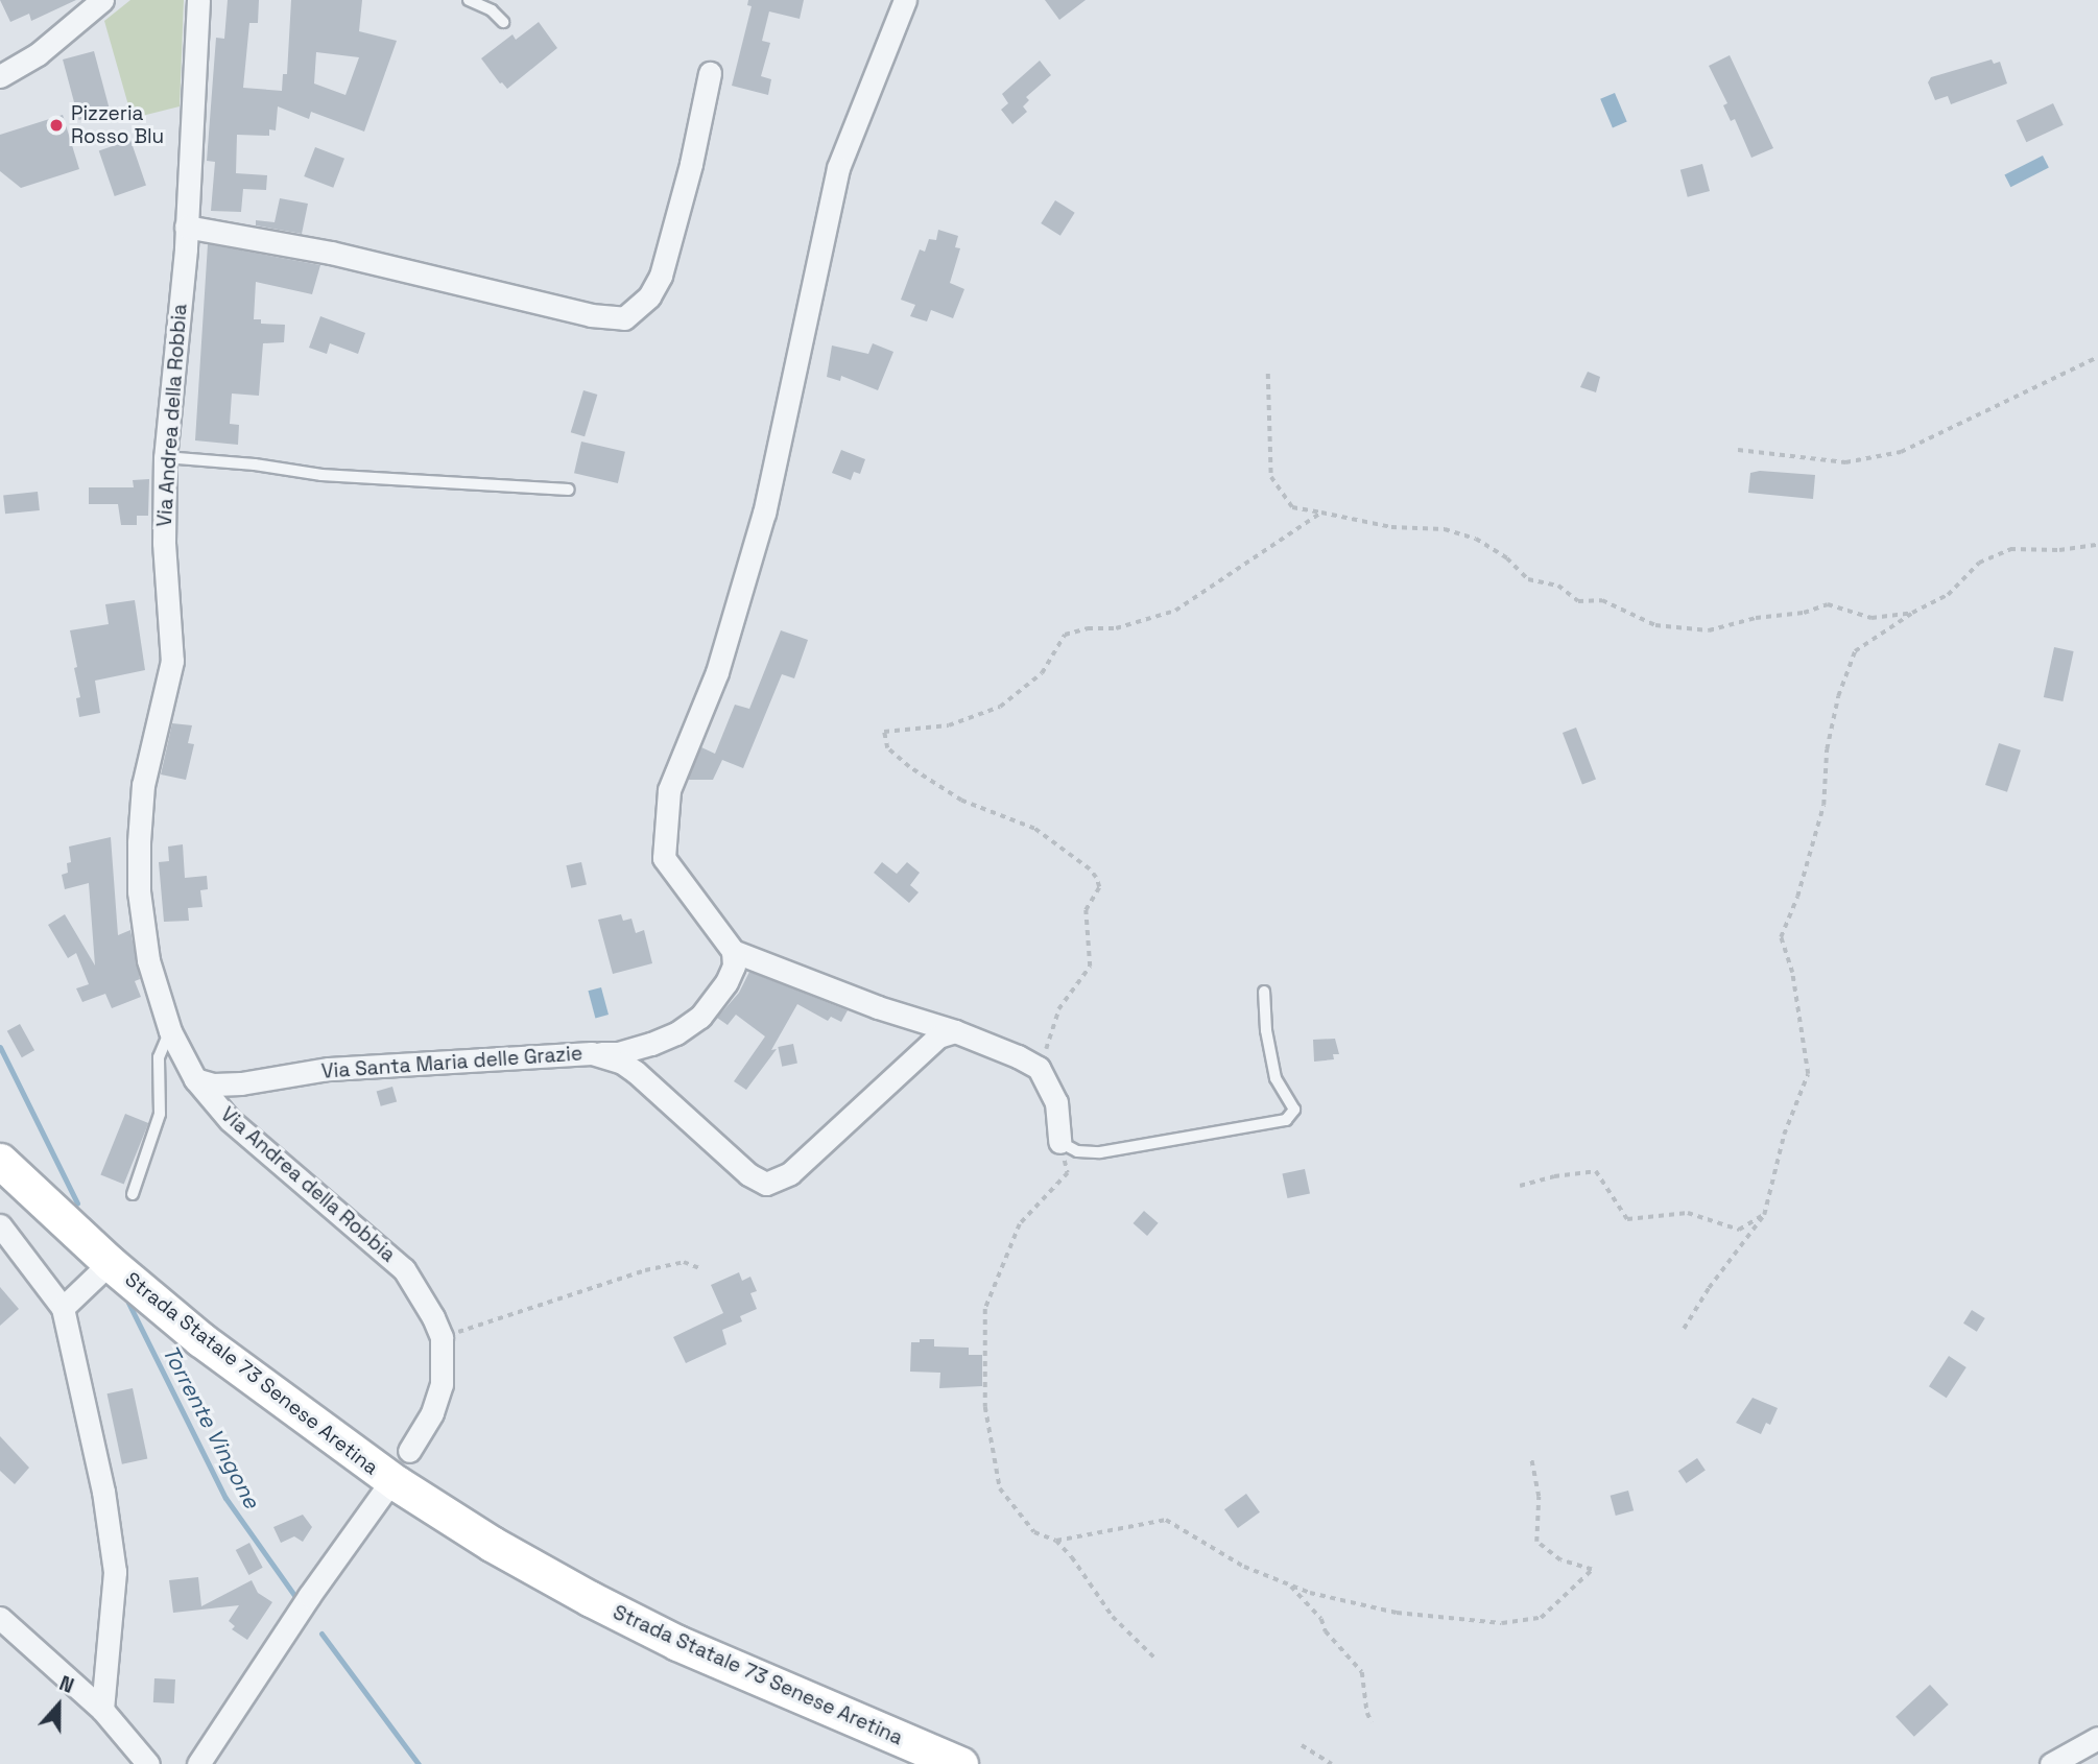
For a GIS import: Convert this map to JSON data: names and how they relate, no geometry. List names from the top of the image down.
{
  "streets": {
    "main road": ["Strada Statale 73 Senese Aretina"],
    "street": ["Via Andrea della Robbia", "Via Santa Maria delle Grazie"]
  },
  "crossings": [
    ["Via Andrea della Robbia", "Via Santa Maria delle Grazie"]
  ],
  "water": ["Torrente Vingone"],
  "places": ["Pizzeria Rosso Blu"],
  "north": "top"
}
